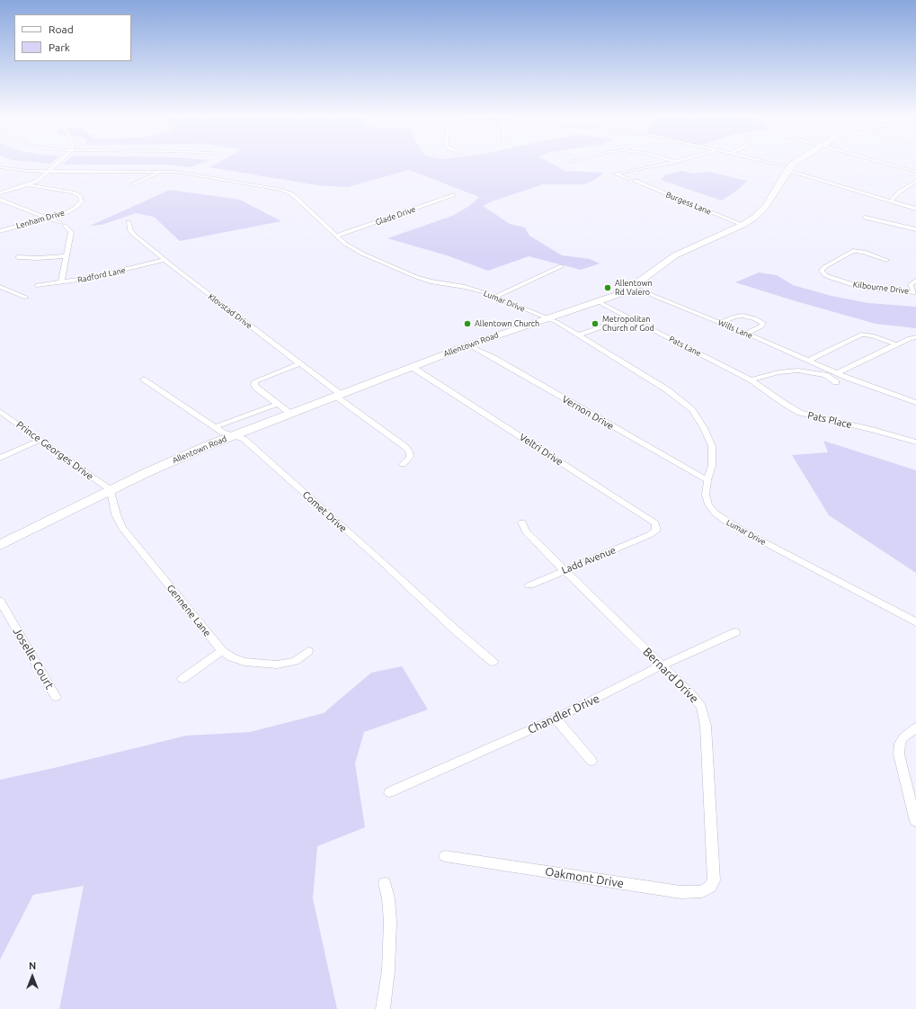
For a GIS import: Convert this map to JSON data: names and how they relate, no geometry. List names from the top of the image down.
{
  "streets": {
    "main road": ["Allentown Road"],
    "street": [
      "Burgess Lane",
      "Glade Drive",
      "Lenham Drive",
      "Radford Lane",
      "Kilbourne Drive",
      "Lumar Drive",
      "Klovstad Drive",
      "Wills Lane",
      "Pats Lane",
      "Vernon Drive",
      "Pats Place",
      "Veltri Drive",
      "Prince Georges Drive",
      "Comet Drive",
      "Ladd Avenue",
      "Gennene Lane",
      "Joselle Court",
      "Bernard Drive",
      "Chandler Drive",
      "Oakmont Drive"
    ]
  },
  "crossings": [
    ["Burgess Lane", "Allentown Road"],
    ["Glade Drive", "Lumar Drive"],
    ["Radford Lane", "Klovstad Drive"],
    ["Lumar Drive", "Allentown Road"],
    ["Lumar Drive", "Vernon Drive"],
    ["Klovstad Drive", "Allentown Road"],
    ["Wills Lane", "Allentown Road"],
    ["Allentown Road", "Pats Lane"],
    ["Allentown Road", "Vernon Drive"],
    ["Allentown Road", "Veltri Drive"],
    ["Allentown Road", "Prince Georges Drive"],
    ["Allentown Road", "Comet Drive"],
    ["Allentown Road", "Gennene Lane"],
    ["Pats Lane", "Pats Place"],
    ["Veltri Drive", "Ladd Avenue"],
    ["Prince Georges Drive", "Gennene Lane"],
    ["Ladd Avenue", "Bernard Drive"],
    ["Bernard Drive", "Chandler Drive"],
    ["Bernard Drive", "Oakmont Drive"]
  ],
  "places": ["Allentown Rd Valero", "Allentown Church", "Metropolitan Church of God"],
  "legend": ["Road", "Park"],
  "north": "top"
}
